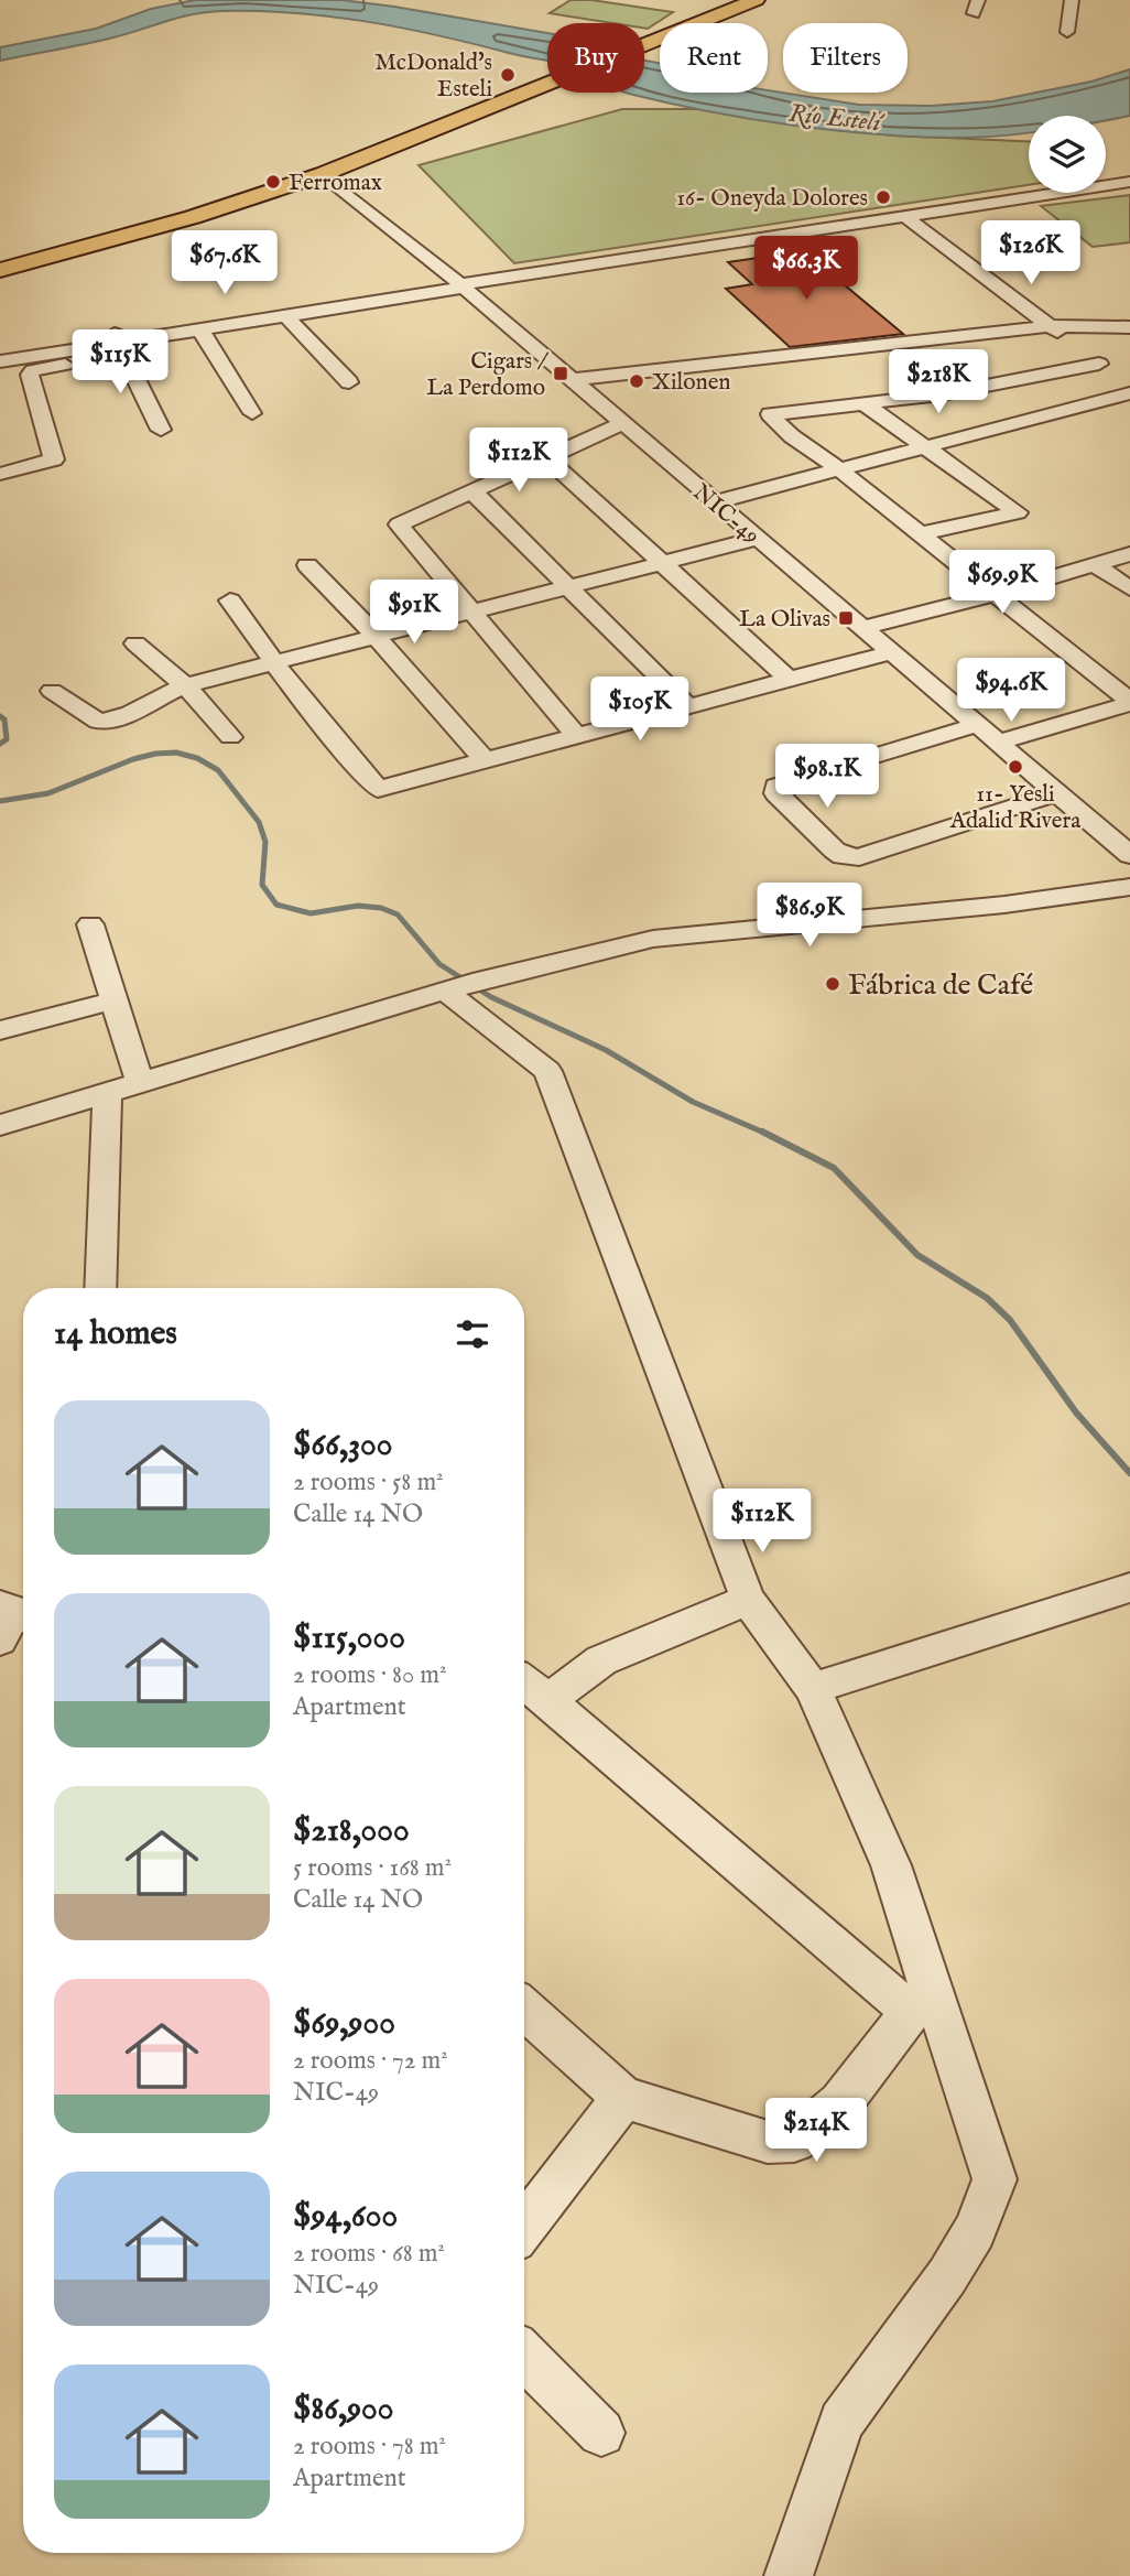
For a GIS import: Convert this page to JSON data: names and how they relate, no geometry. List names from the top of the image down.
{
  "streets": {
    "street": ["NIC-49"]
  },
  "water": ["Río Estelí"],
  "places": {
    "other": [
      "McDonald's Esteli",
      "Ferromax",
      "16- Oneyda Dolores",
      "Xilonen",
      "11- Yesli Adalid Rivera",
      "Fábrica de Café"
    ],
    "transit": ["Cigars / La Perdomo", "La Olivas"]
  },
  "page": {
    "chip": ["Buy", "Rent", "Filters"],
    "price": [
      "$126K",
      "$67.6K",
      "$66.3K",
      "$115K",
      "$218K",
      "$112K",
      "$69.9K",
      "$91K",
      "$94.6K",
      "$105K",
      "$98.1K",
      "$86.9K",
      "$112K",
      "$214K"
    ],
    "heading": "14 homes",
    "list": [
      {
        "name": "$66,300",
        "note": "2 rooms · 58 m² · Calle 14 NO"
      },
      {
        "name": "$115,000",
        "note": "2 rooms · 80 m² · Apartment"
      },
      {
        "name": "$218,000",
        "note": "5 rooms · 168 m² · Calle 14 NO"
      },
      {
        "name": "$69,900",
        "note": "2 rooms · 72 m² · NIC-49"
      },
      {
        "name": "$94,600",
        "note": "2 rooms · 68 m² · NIC-49"
      },
      {
        "name": "$86,900",
        "note": "2 rooms · 78 m² · Apartment"
      }
    ]
  }
}
